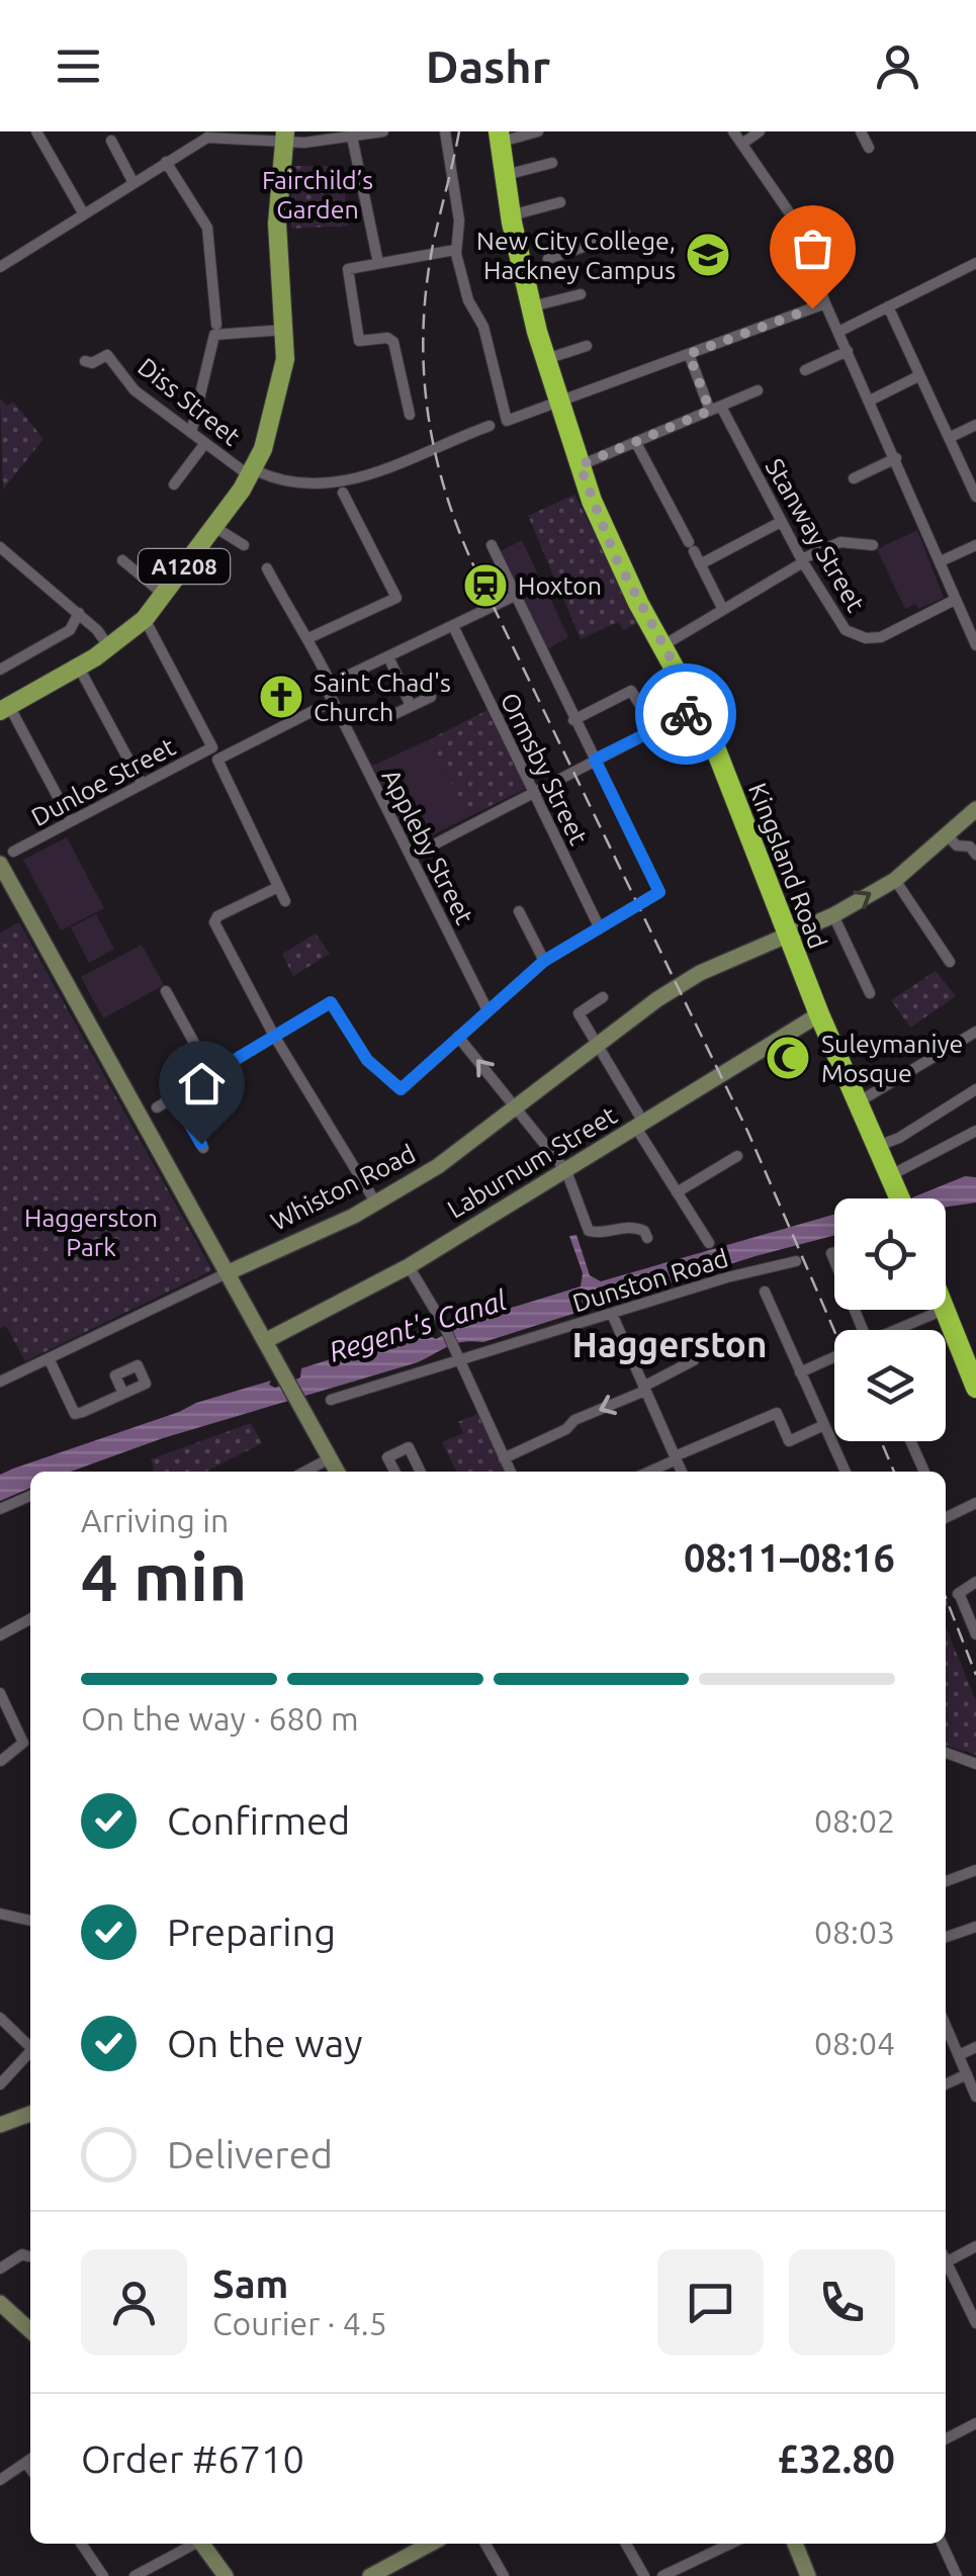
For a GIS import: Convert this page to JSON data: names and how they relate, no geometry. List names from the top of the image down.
{
  "streets": {
    "highway": ["Kingsland Road"],
    "main road": ["A1208"],
    "street": [
      "Diss Street",
      "Stanway Street",
      "Ormsby Street",
      "Dunloe Street",
      "Appleby Street",
      "Laburnum Street",
      "Whiston Road",
      "Dunston Road"
    ]
  },
  "crossings": [
    ["Diss Street", "A1208"],
    ["A1208", "Dunloe Street"],
    ["Dunloe Street", "Appleby Street"],
    ["Kingsland Road", "Laburnum Street"],
    ["Kingsland Road", "Whiston Road"]
  ],
  "districts": ["Haggerston"],
  "water": ["Regent's Canal"],
  "parks": ["Fairchild’s Garden", "Haggerston Park"],
  "places": {
    "school or university": ["New City College, Hackney Campus"],
    "station": ["Hoxton"],
    "church": ["Saint Chad's Church"],
    "mosque": ["Suleymaniye Mosque"]
  },
  "page": {
    "header": "Dashr",
    "heading": ["4 min", "Arriving in", "08:11–08:16"],
    "panel": [
      "Sam",
      "Courier · 4.5",
      "Order #6710",
      "£32.80"
    ],
    "bar": "On the way · 680 m",
    "list": [
      ["Confirmed", "08:02"],
      ["Preparing", "08:03"],
      ["On the way", "08:04"],
      "Delivered"
    ]
  }
}
